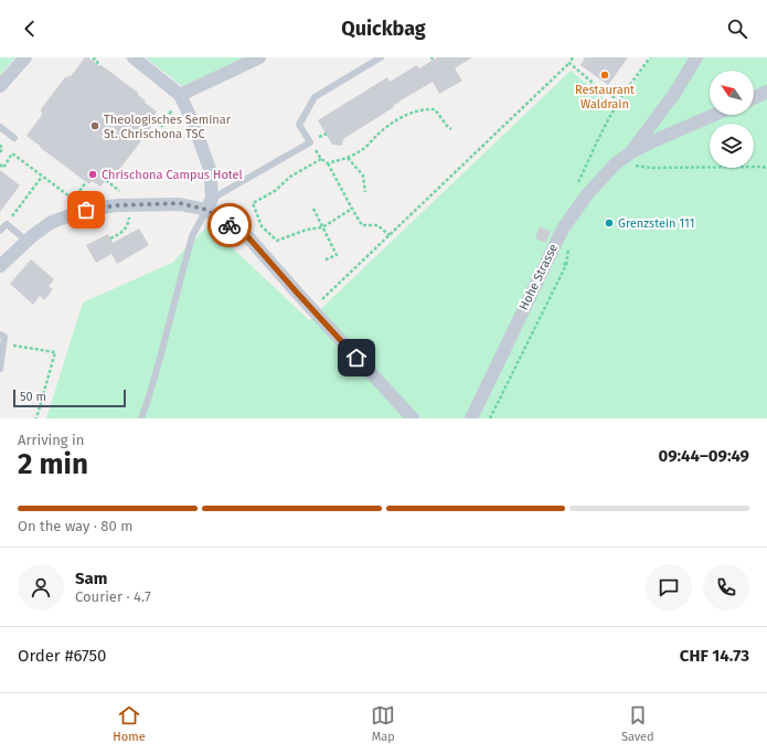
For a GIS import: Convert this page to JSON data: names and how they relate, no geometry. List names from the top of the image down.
{
  "streets": {
    "street": ["Hohe Strasse"]
  },
  "places": [
    "Restaurant Waldrain",
    "Theologisches Seminar St. Chrischona TSC",
    "Chrischona Campus Hotel",
    "Grenzstein 111"
  ],
  "scale_bar": "50 m",
  "north": "top left",
  "page": {
    "header": "Quickbag",
    "scale": "50 m",
    "heading": ["2 min", "Arriving in", "09:44–09:49"],
    "panel": [
      "Sam",
      "Courier · 4.7",
      "Order #6750",
      "CHF 14.73"
    ],
    "bar": "On the way · 80 m",
    "tabs": ["Home", "Map", "Saved"]
  }
}
